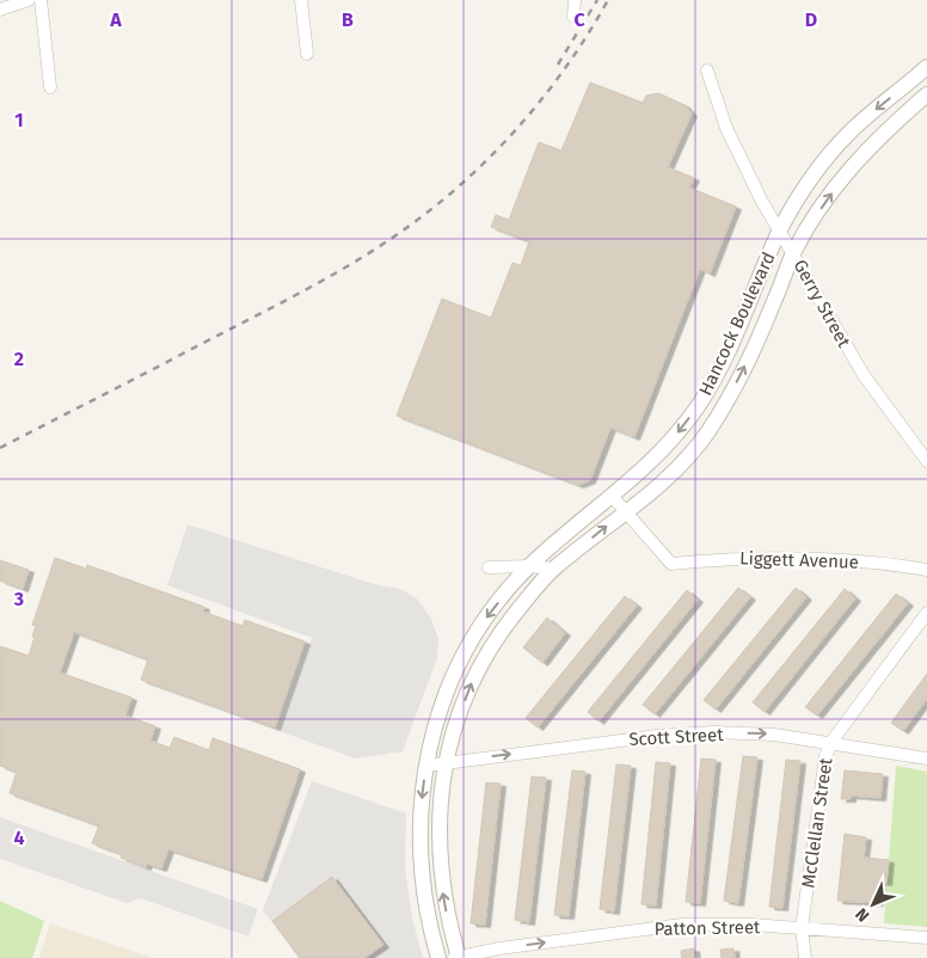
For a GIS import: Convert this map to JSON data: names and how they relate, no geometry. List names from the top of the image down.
{
  "streets": {
    "street": [
      "Gerry Street",
      "Hancock Boulevard",
      "Liggett Avenue",
      "Scott Street",
      "McClellan Street",
      "Patton Street"
    ]
  },
  "crossings": [
    ["Gerry Street", "Hancock Boulevard"],
    ["Hancock Boulevard", "Liggett Avenue"],
    ["Hancock Boulevard", "Scott Street"],
    ["Hancock Boulevard", "Patton Street"],
    ["Scott Street", "McClellan Street"],
    ["McClellan Street", "Patton Street"]
  ],
  "one_way": ["Scott Street", "Patton Street"],
  "north": "bottom left",
  "grid": {
    "columns": [
      "A",
      "B",
      "C",
      "D"
    ],
    "rows": [
      "1",
      "2",
      "3",
      "4"
    ]
  }
}
